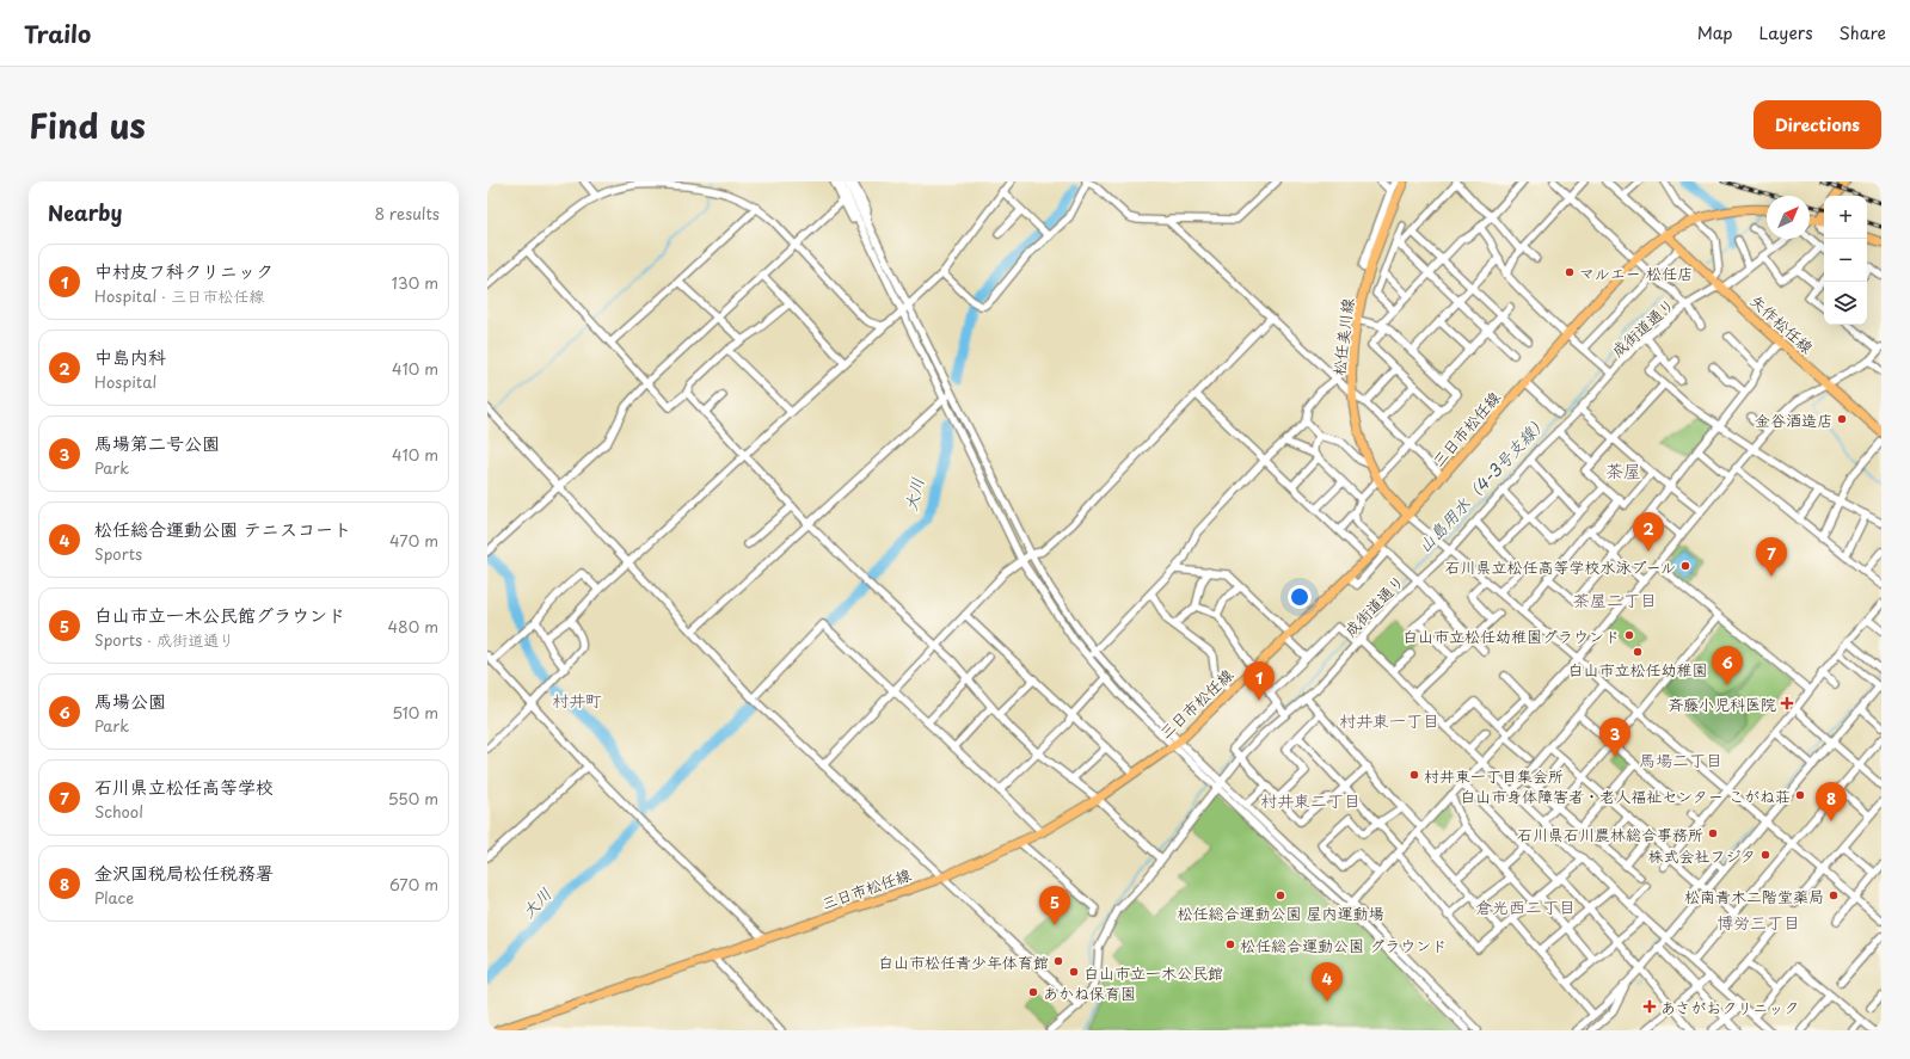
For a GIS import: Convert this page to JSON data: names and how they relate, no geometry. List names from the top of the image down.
{
  "streets": {
    "main road": ["矢作松任線", "松任美川線", "三日市松任線"],
    "street": ["成街道通り"]
  },
  "crossings": [
    ["矢作松任線", "成街道通り"],
    ["矢作松任線", "三日市松任線"],
    ["松任美川線", "三日市松任線"]
  ],
  "districts": [
    "茶屋",
    "茶屋二丁目",
    "村井町",
    "村井東一丁目",
    "馬場二丁目",
    "村井東二丁目",
    "倉光西二丁目",
    "博労三丁目"
  ],
  "water": ["山島用水（4-3号支線）", "大川"],
  "places": {
    "other": [
      "マルエー 松任店",
      "金谷酒造店",
      "石川県立松任高等学校水泳プール",
      "白山市立松任幼稚園グラウンド",
      "白山市立松任幼稚園",
      "村井東一丁目集会所",
      "白山市身体障害者・老人福祉センター こがね荘",
      "石川県石川農林総合事務所",
      "株式会社フジタ",
      "松任総合運動公園 屋内運動場",
      "松南青木二階堂薬局",
      "松任総合運動公園 グラウンド",
      "白山市松任青少年体育館",
      "白山市立一木公民館",
      "あかね保育園"
    ],
    "health": ["斉藤小児科医院", "あさがおクリニック"]
  },
  "north": "top right",
  "page": {
    "header": "Trailo",
    "nav": ["Map", "Layers", "Share"],
    "title": "Find us",
    "buttons": "Directions",
    "heading": ["Nearby", "8 results"],
    "map_buttons": ["+", "−"],
    "list": [
      {
        "mark": "1",
        "name": "中村皮フ科クリニック",
        "note": "Hospital · 三日市松任線",
        "value": "130 m"
      },
      {
        "mark": "2",
        "name": "中島内科",
        "note": "Hospital",
        "value": "410 m"
      },
      {
        "mark": "3",
        "name": "馬場第二号公園",
        "note": "Park",
        "value": "410 m"
      },
      {
        "mark": "4",
        "name": "松任総合運動公園 テニスコート",
        "note": "Sports",
        "value": "470 m"
      },
      {
        "mark": "5",
        "name": "白山市立一木公民館グラウンド",
        "note": "Sports · 成街道通り",
        "value": "480 m"
      },
      {
        "mark": "6",
        "name": "馬場公園",
        "note": "Park",
        "value": "510 m"
      },
      {
        "mark": "7",
        "name": "石川県立松任高等学校",
        "note": "School",
        "value": "550 m"
      },
      {
        "mark": "8",
        "name": "金沢国税局松任税務署",
        "note": "Place",
        "value": "670 m"
      }
    ],
    "pins": [
      "2",
      "7",
      "6",
      "1",
      "3",
      "8",
      "5",
      "4"
    ]
  }
}
